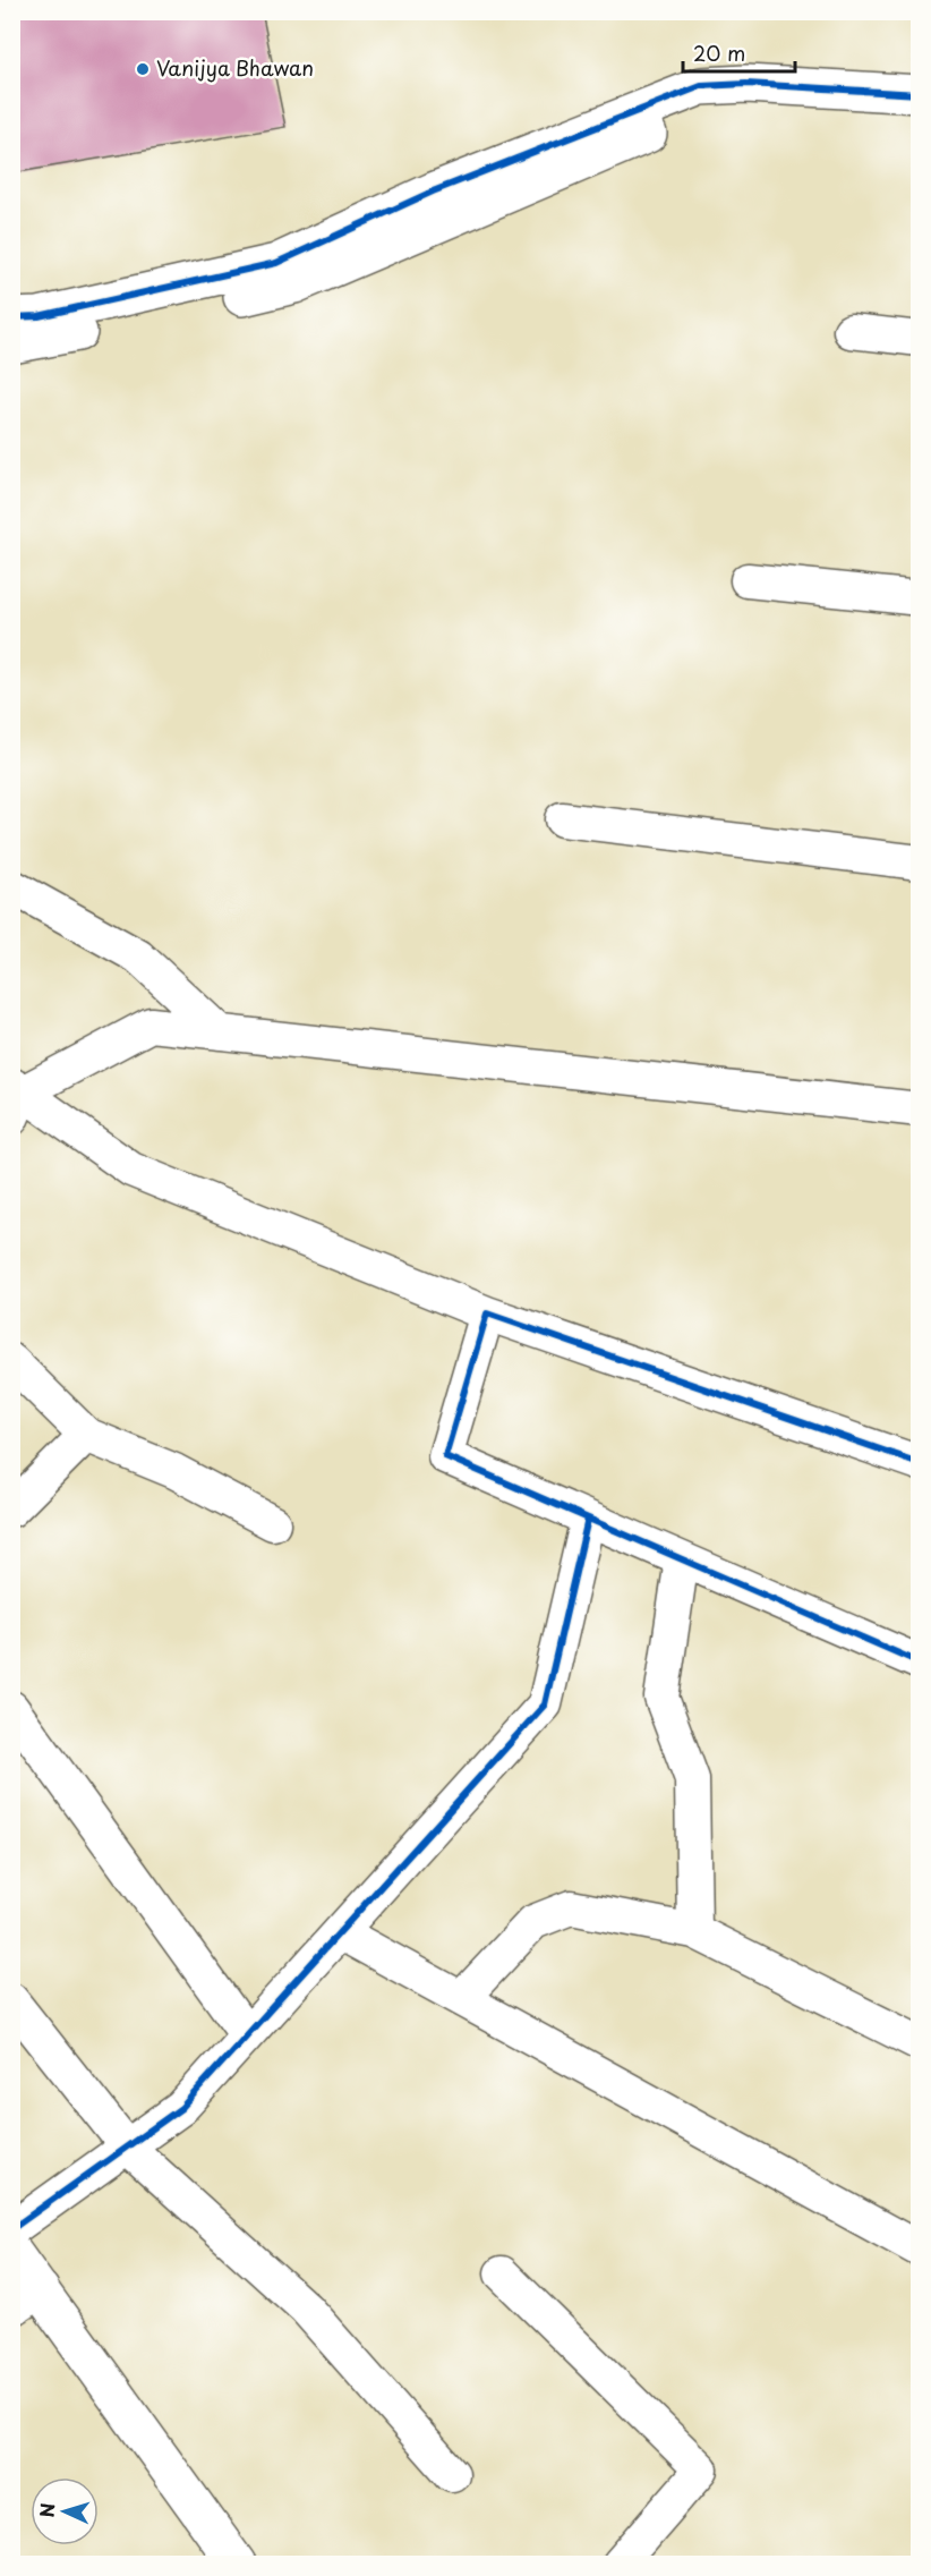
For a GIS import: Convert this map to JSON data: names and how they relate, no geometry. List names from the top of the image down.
{
  "places": ["Vanijya Bhawan"],
  "scale_bar": "20 m",
  "north": "left"
}
